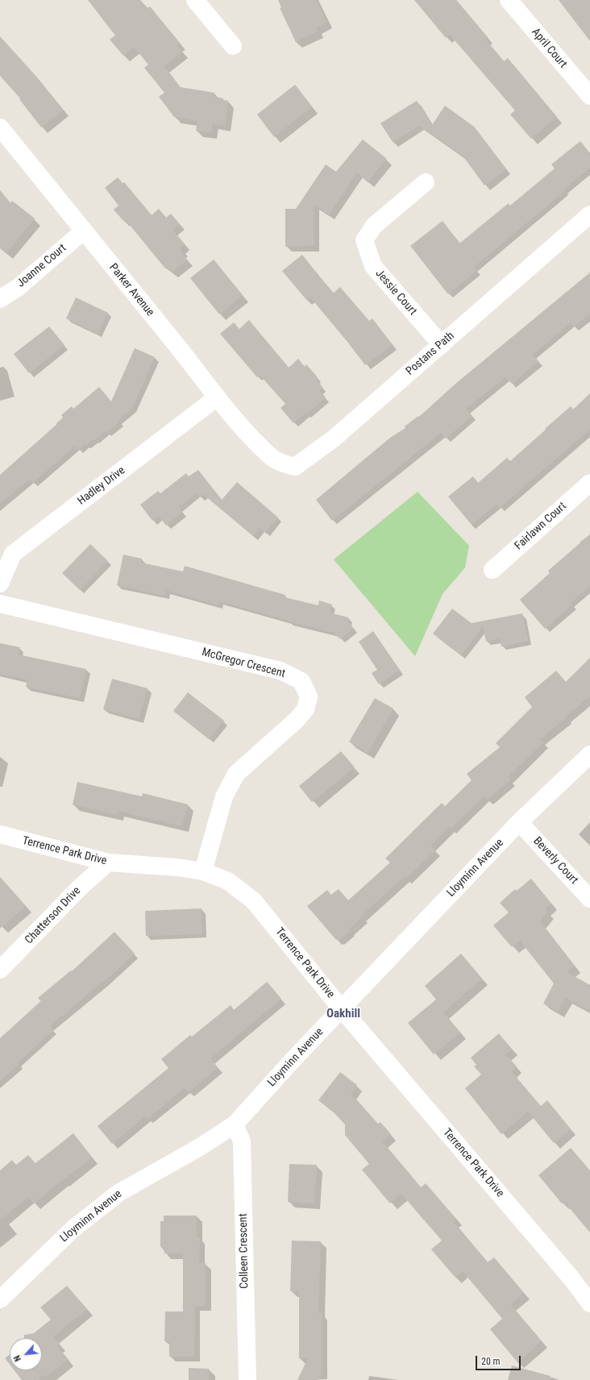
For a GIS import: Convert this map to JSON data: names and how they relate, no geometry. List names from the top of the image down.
{
  "streets": {
    "street": [
      "April Court",
      "Joanne Court",
      "Parker Avenue",
      "Jessie Court",
      "Postans Path",
      "Hadley Drive",
      "Fairlawn Court",
      "McGregor Crescent",
      "Terrence Park Drive",
      "Beverly Court",
      "Lloyminn Avenue",
      "Chatterson Drive",
      "Colleen Crescent"
    ]
  },
  "crossings": [
    ["Joanne Court", "Parker Avenue"],
    ["Parker Avenue", "Postans Path"],
    ["Parker Avenue", "Hadley Drive"],
    ["Jessie Court", "Postans Path"],
    ["McGregor Crescent", "Terrence Park Drive"],
    ["Terrence Park Drive", "Lloyminn Avenue"],
    ["Terrence Park Drive", "Chatterson Drive"],
    ["Beverly Court", "Lloyminn Avenue"],
    ["Lloyminn Avenue", "Colleen Crescent"]
  ],
  "districts": ["Oakhill"],
  "scale_bar": "20 m",
  "north": "bottom left"
}
